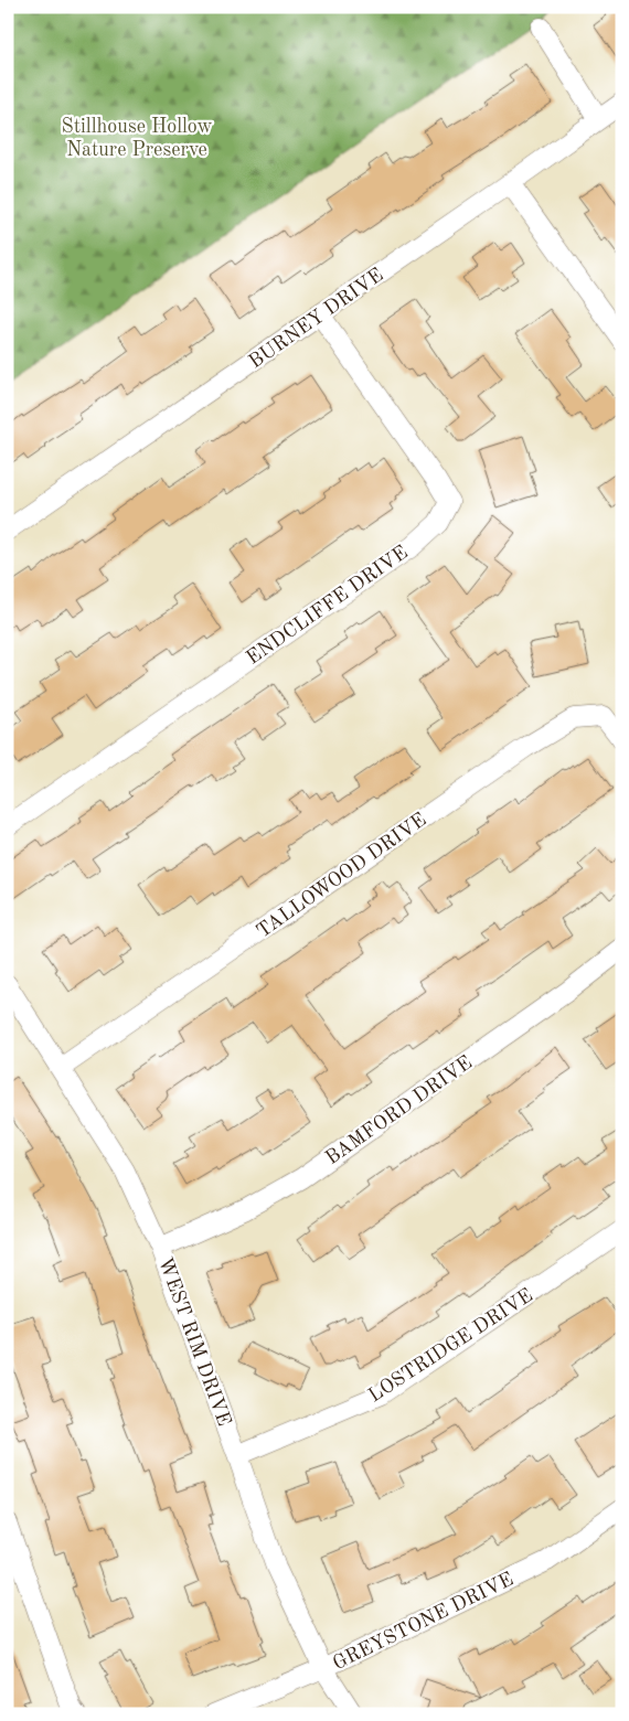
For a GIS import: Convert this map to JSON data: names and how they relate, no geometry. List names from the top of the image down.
{
  "streets": {
    "street": [
      "BURNEY DRIVE",
      "ENDCLIFFE DRIVE",
      "TALLOWOOD DRIVE",
      "BAMFORD DRIVE",
      "WEST RIM DRIVE",
      "LOSTRIDGE DRIVE",
      "GREYSTONE DRIVE"
    ]
  },
  "crossings": [
    ["BURNEY DRIVE", "ENDCLIFFE DRIVE"],
    ["TALLOWOOD DRIVE", "WEST RIM DRIVE"],
    ["BAMFORD DRIVE", "WEST RIM DRIVE"],
    ["WEST RIM DRIVE", "LOSTRIDGE DRIVE"],
    ["WEST RIM DRIVE", "GREYSTONE DRIVE"]
  ],
  "parks": ["Stillhouse Hollow Nature Preserve"]
}
